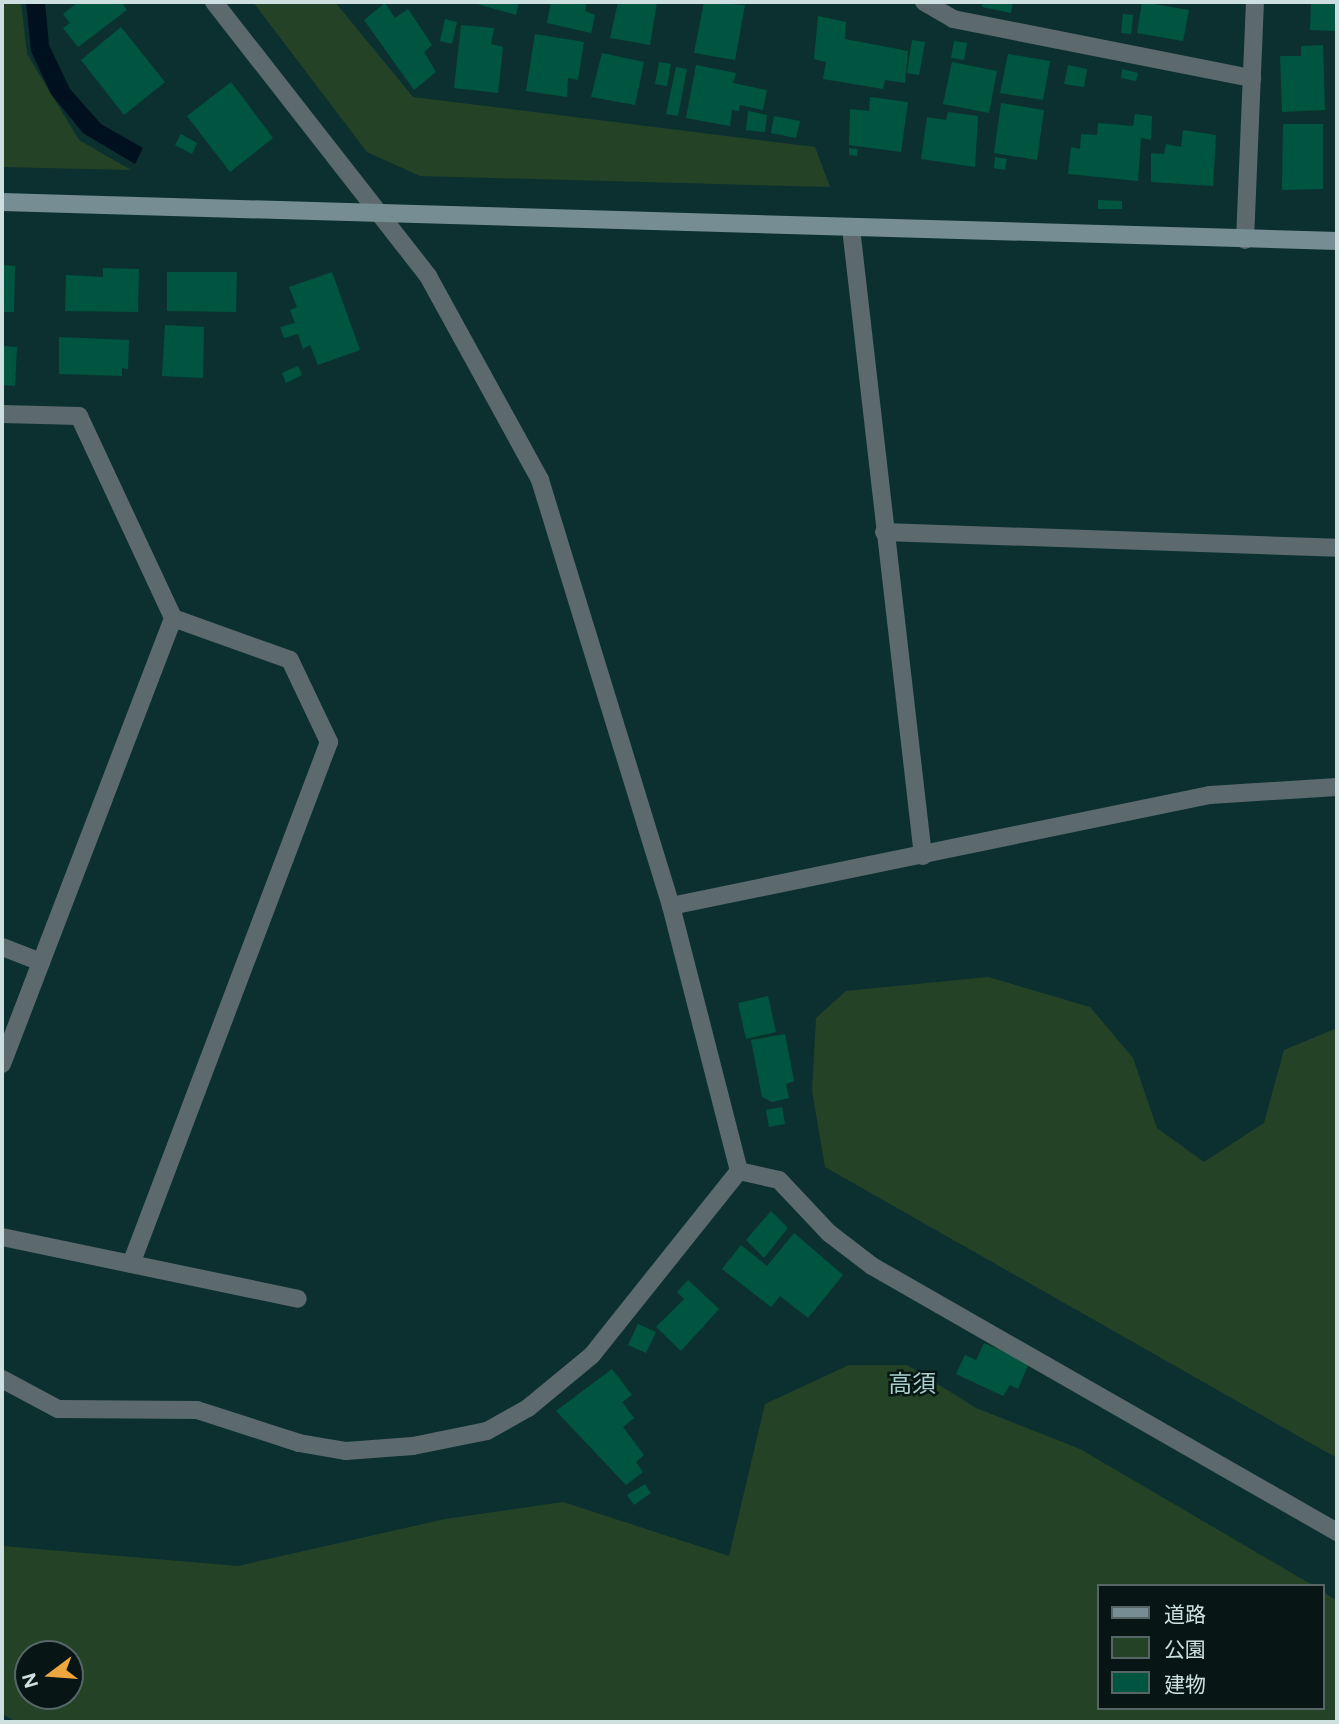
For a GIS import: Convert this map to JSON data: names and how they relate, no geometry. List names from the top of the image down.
{
  "districts": ["高須"],
  "legend": ["道路", "公園", "建物"],
  "north": "left"
}
